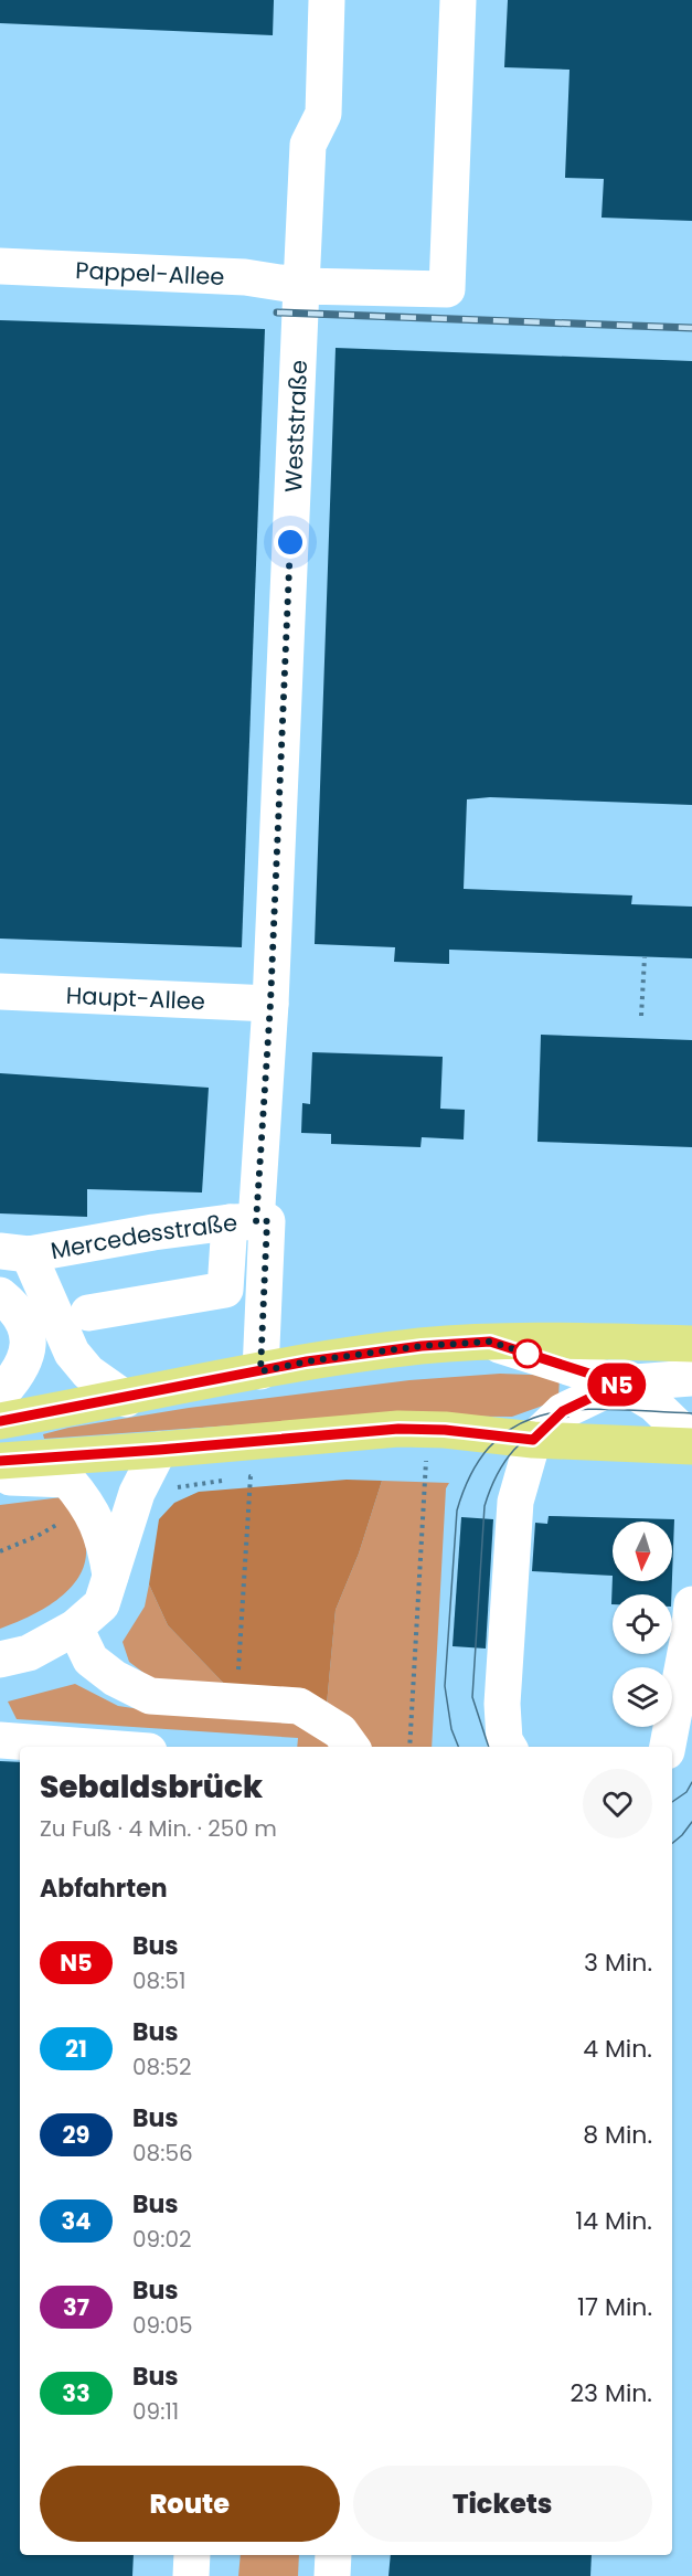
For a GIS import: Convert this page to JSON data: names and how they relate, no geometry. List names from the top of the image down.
{
  "streets": {
    "street": [
      "Pappel-Allee",
      "Weststraße",
      "Haupt-Allee",
      "Mercedesstraße"
    ]
  },
  "crossings": [
    ["Pappel-Allee", "Weststraße"],
    ["Weststraße", "Haupt-Allee"],
    ["Weststraße", "Mercedesstraße"]
  ],
  "lines": ["bus line N5"],
  "north": "bottom",
  "page": {
    "on_map": "N5",
    "heading": [
      ["Sebaldsbrück", "Zu Fuß · 4 Min. · 250 m"],
      "Abfahrten"
    ],
    "list": [
      {
        "mark": "N5",
        "name": "Bus",
        "note": "08:51",
        "value": "3 Min."
      },
      {
        "mark": "21",
        "name": "Bus",
        "note": "08:52",
        "value": "4 Min."
      },
      {
        "mark": "29",
        "name": "Bus",
        "note": "08:56",
        "value": "8 Min."
      },
      {
        "mark": "34",
        "name": "Bus",
        "note": "09:02",
        "value": "14 Min."
      },
      {
        "mark": "37",
        "name": "Bus",
        "note": "09:05",
        "value": "17 Min."
      },
      {
        "mark": "33",
        "name": "Bus",
        "note": "09:11",
        "value": "23 Min."
      }
    ],
    "buttons": ["Route", "Tickets"]
  }
}
